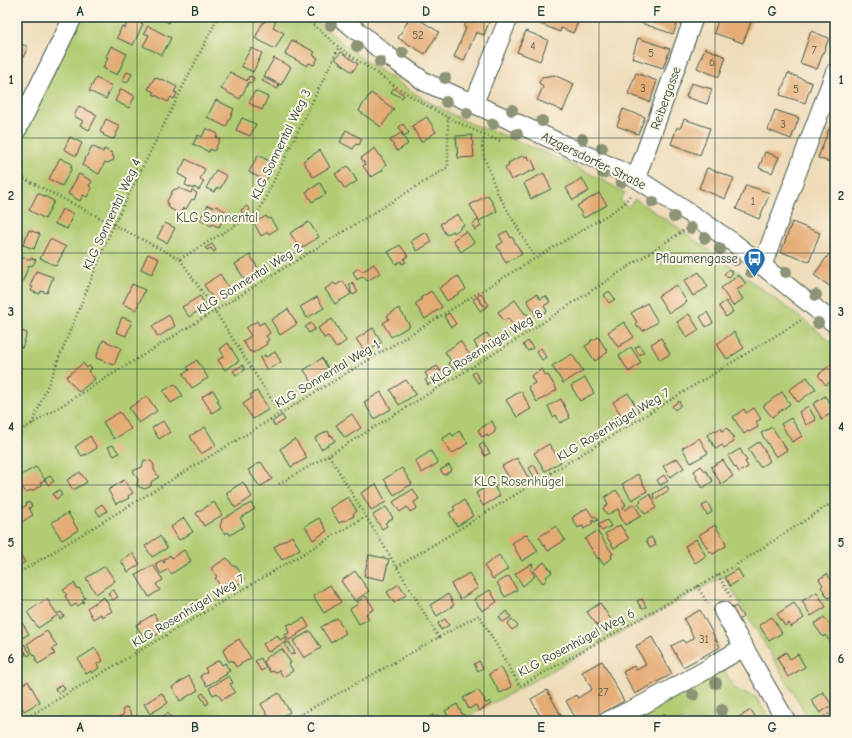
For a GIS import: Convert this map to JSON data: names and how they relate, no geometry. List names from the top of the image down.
{
  "streets": {
    "street": ["Reibergasse", "Atzgersdorfer Straße"],
    "path": [
      "KLG Sonnental Weg 3",
      "KLG Sonnental Weg 4",
      "KLG Sonnental Weg 2",
      "KLG Rosenhügel Weg 8",
      "KLG Sonnental Weg 1",
      "KLG Rosenhügel Weg 7",
      "KLG Rosenhügel Weg 6"
    ]
  },
  "crossings": [
    ["Reibergasse", "Atzgersdorfer Straße"],
    ["Reibergasse", "KLG Sonnental Weg 1"],
    ["Atzgersdorfer Straße", "KLG Rosenhügel Weg 8"],
    ["Atzgersdorfer Straße", "KLG Sonnental Weg 1"],
    ["Atzgersdorfer Straße", "KLG Rosenhügel Weg 7"],
    ["KLG Sonnental Weg 4", "KLG Sonnental Weg 2"]
  ],
  "parks": ["KLG Sonnental", "KLG Rosenhügel"],
  "places": {
    "bus stop": ["Pflaumengasse"]
  },
  "house_numbers": [
    "52",
    "4",
    "7",
    "5",
    "6",
    "3",
    "5",
    "3",
    "1",
    "31",
    "27"
  ],
  "grid": {
    "columns": [
      "A",
      "B",
      "C",
      "D",
      "E",
      "F",
      "G"
    ],
    "rows": [
      "1",
      "2",
      "3",
      "4",
      "5",
      "6"
    ]
  }
}
